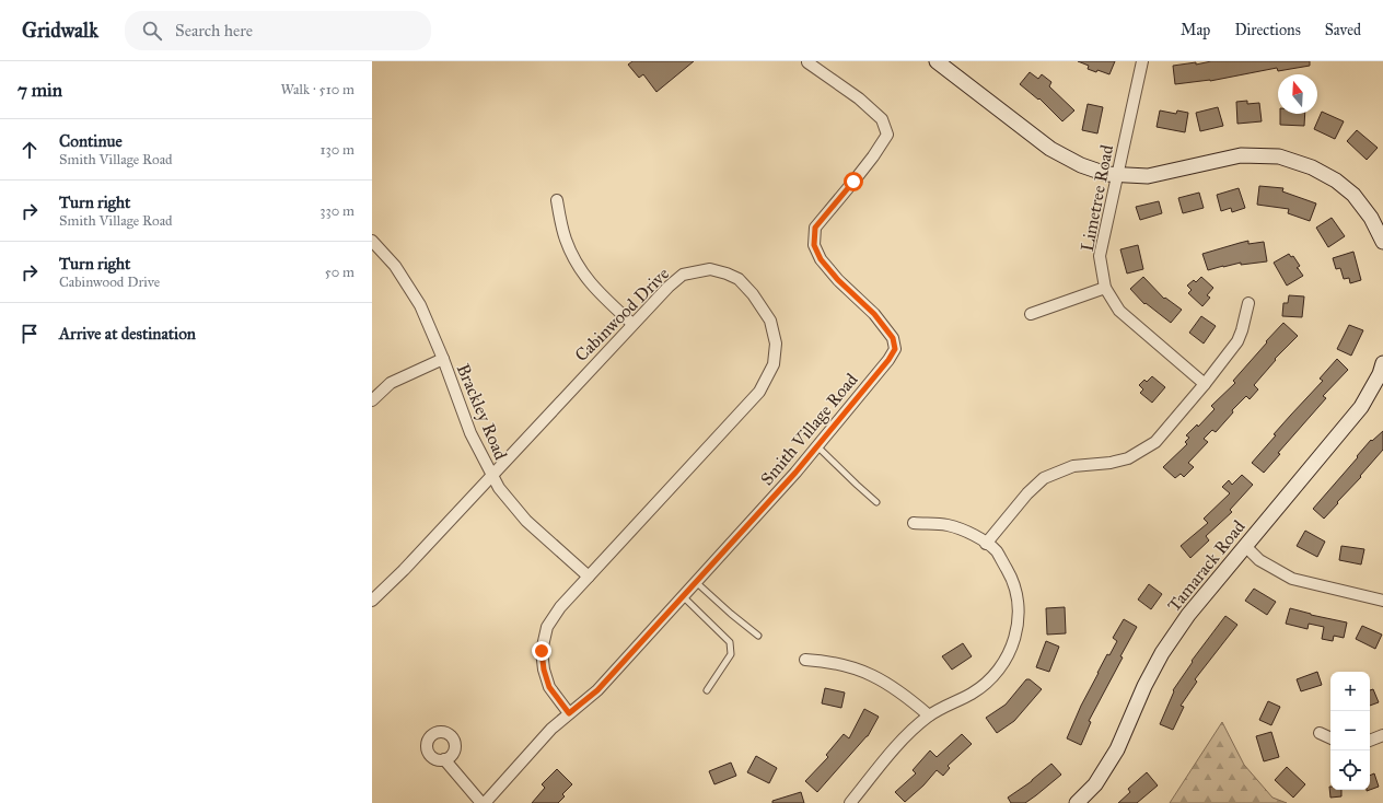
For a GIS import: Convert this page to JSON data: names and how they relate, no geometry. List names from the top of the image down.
{
  "streets": {
    "street": [
      "Limetree Road",
      "Cabinwood Drive",
      "Brackley Road",
      "Smith Village Road",
      "Tamarack Road"
    ]
  },
  "crossings": [
    ["Cabinwood Drive", "Brackley Road"],
    ["Cabinwood Drive", "Smith Village Road"]
  ],
  "north": "top",
  "page": {
    "header": "Gridwalk",
    "search": "Search here",
    "nav": ["Map", "Directions", "Saved"],
    "heading": ["7 min", "Walk · 510 m"],
    "list": [
      ["Continue", "Smith Village Road", "130 m"],
      ["Turn right", "Smith Village Road", "330 m"],
      ["Turn right", "Cabinwood Drive", "50 m"],
      "Arrive at destination"
    ],
    "map_buttons": ["+", "−"]
  }
}
